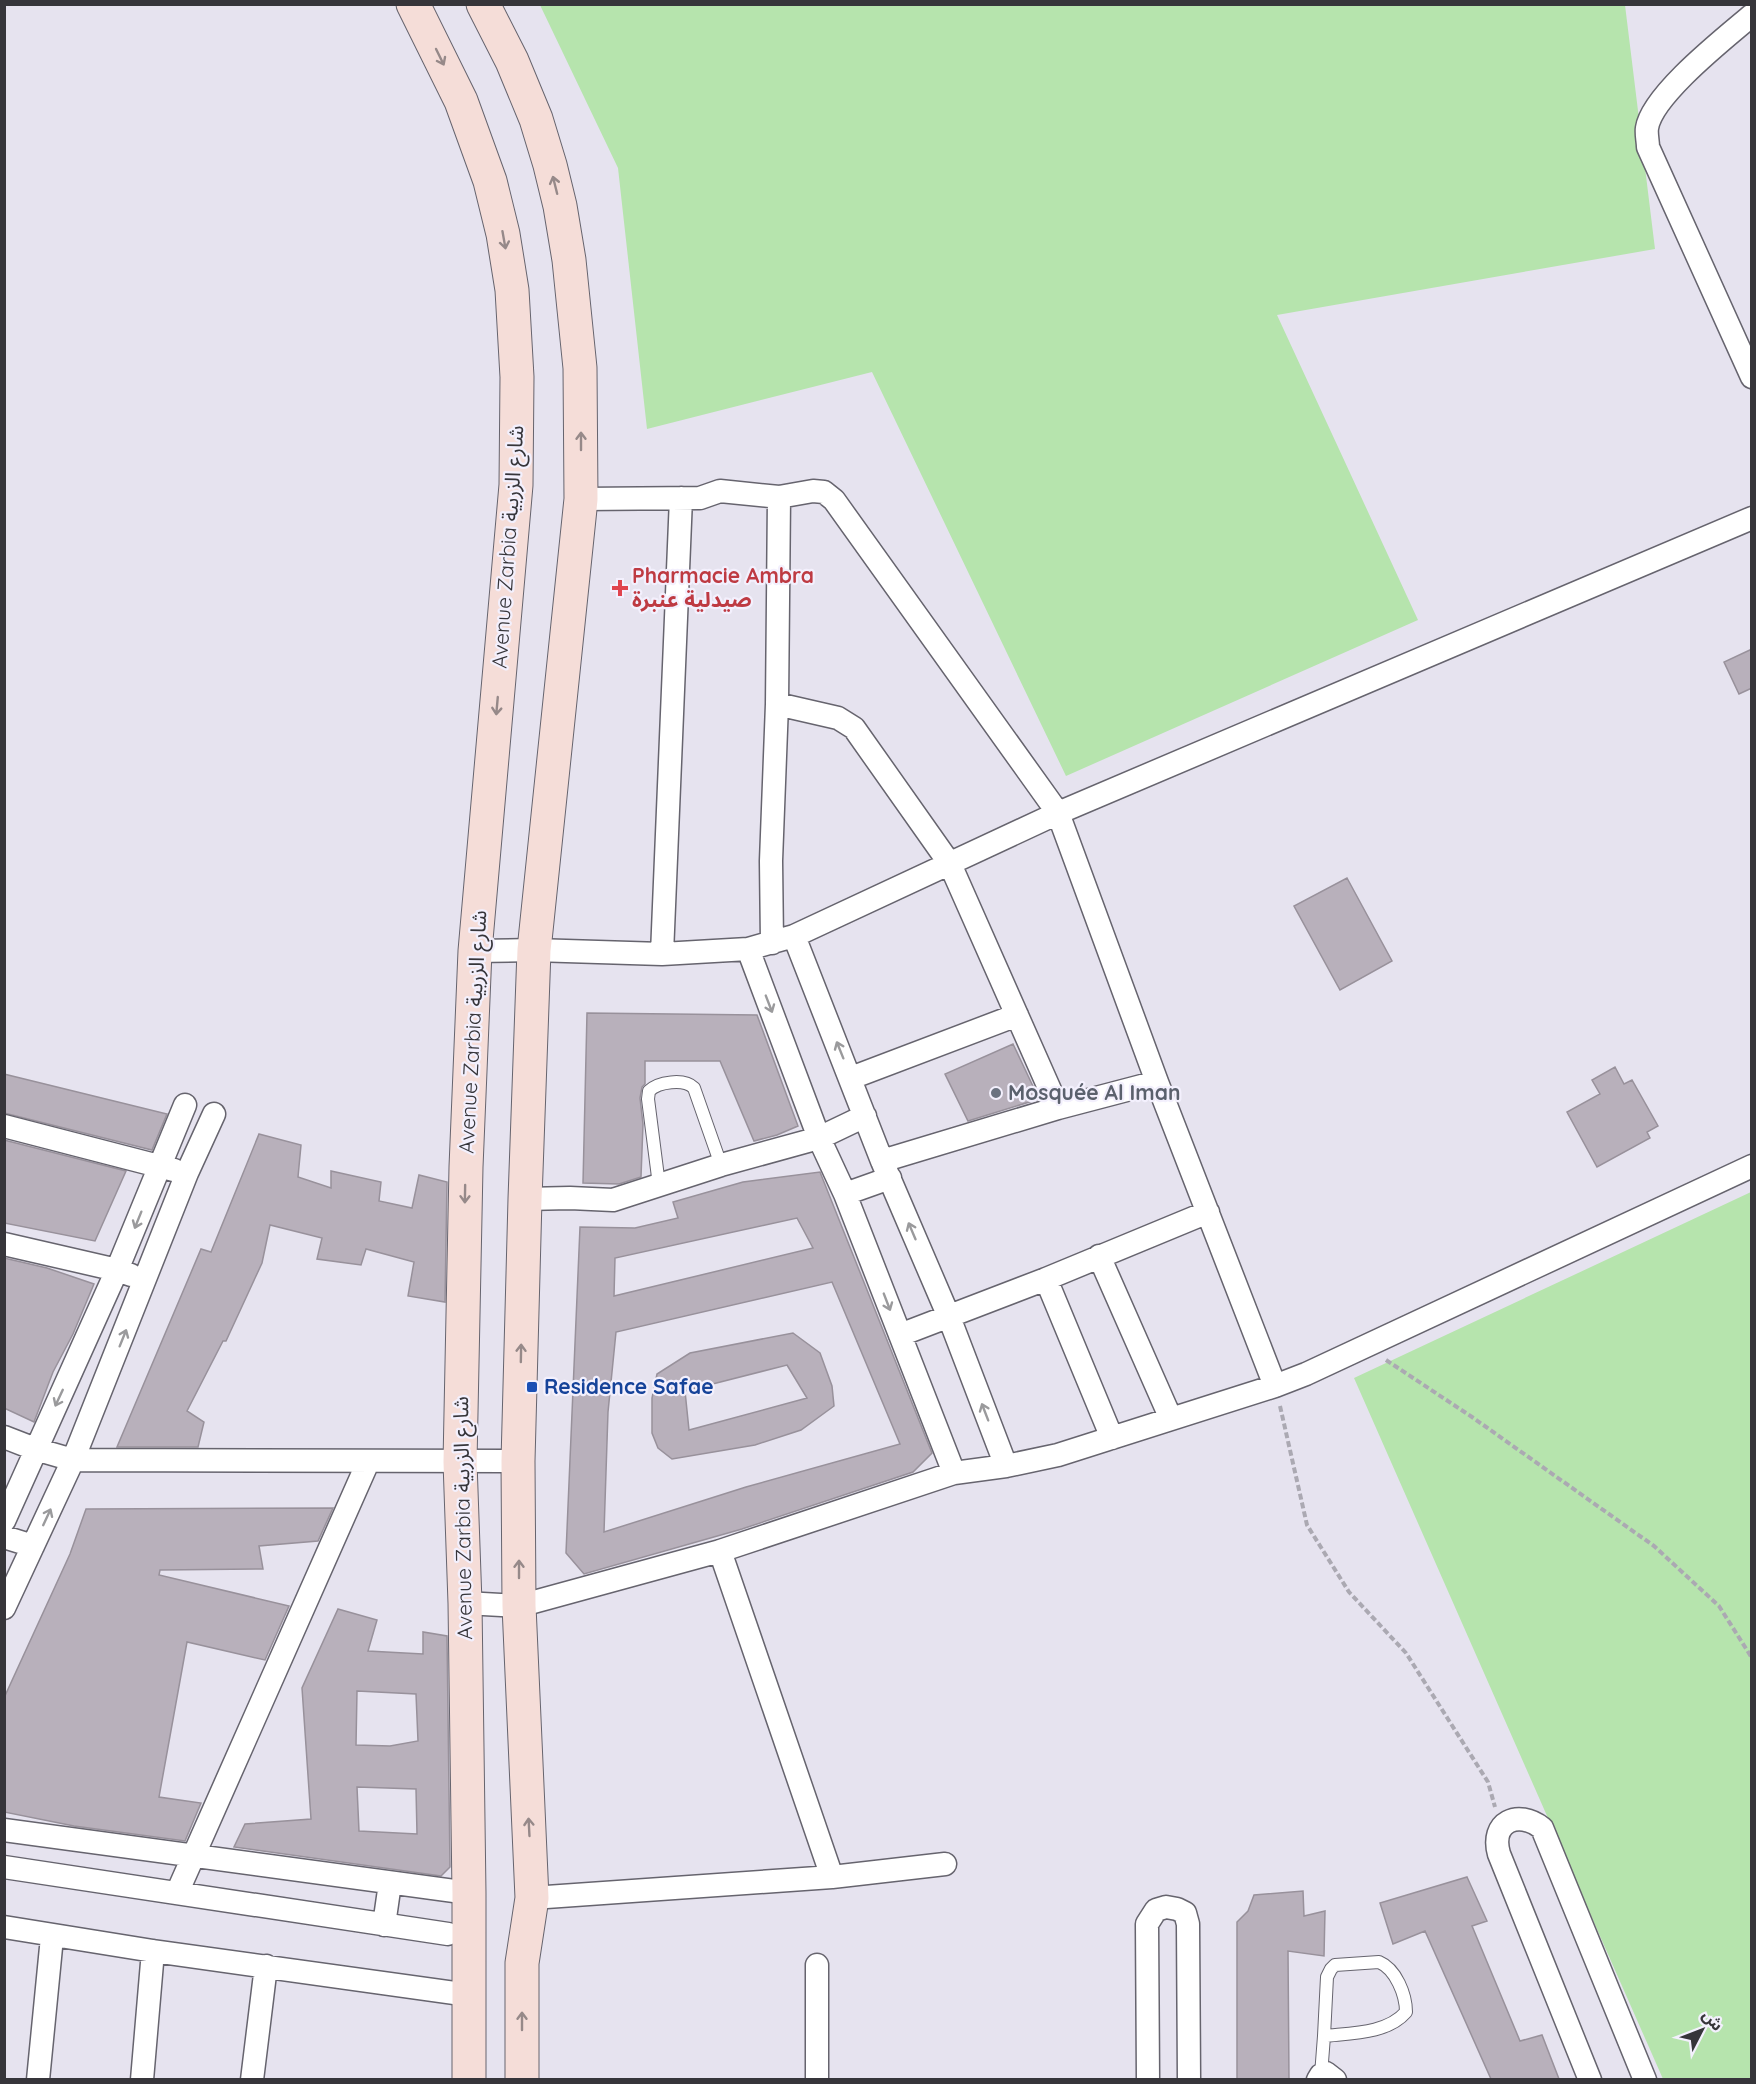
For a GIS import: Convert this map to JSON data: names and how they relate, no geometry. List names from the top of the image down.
{
  "streets": {
    "main road": ["Avenue Zarbia شارع الزربية"]
  },
  "places": {
    "health": ["Pharmacie Ambra صيدلية عنبرة"],
    "other": ["Mosquée Al Iman"],
    "transit": ["Residence Safae"]
  },
  "north": "top right"
}
